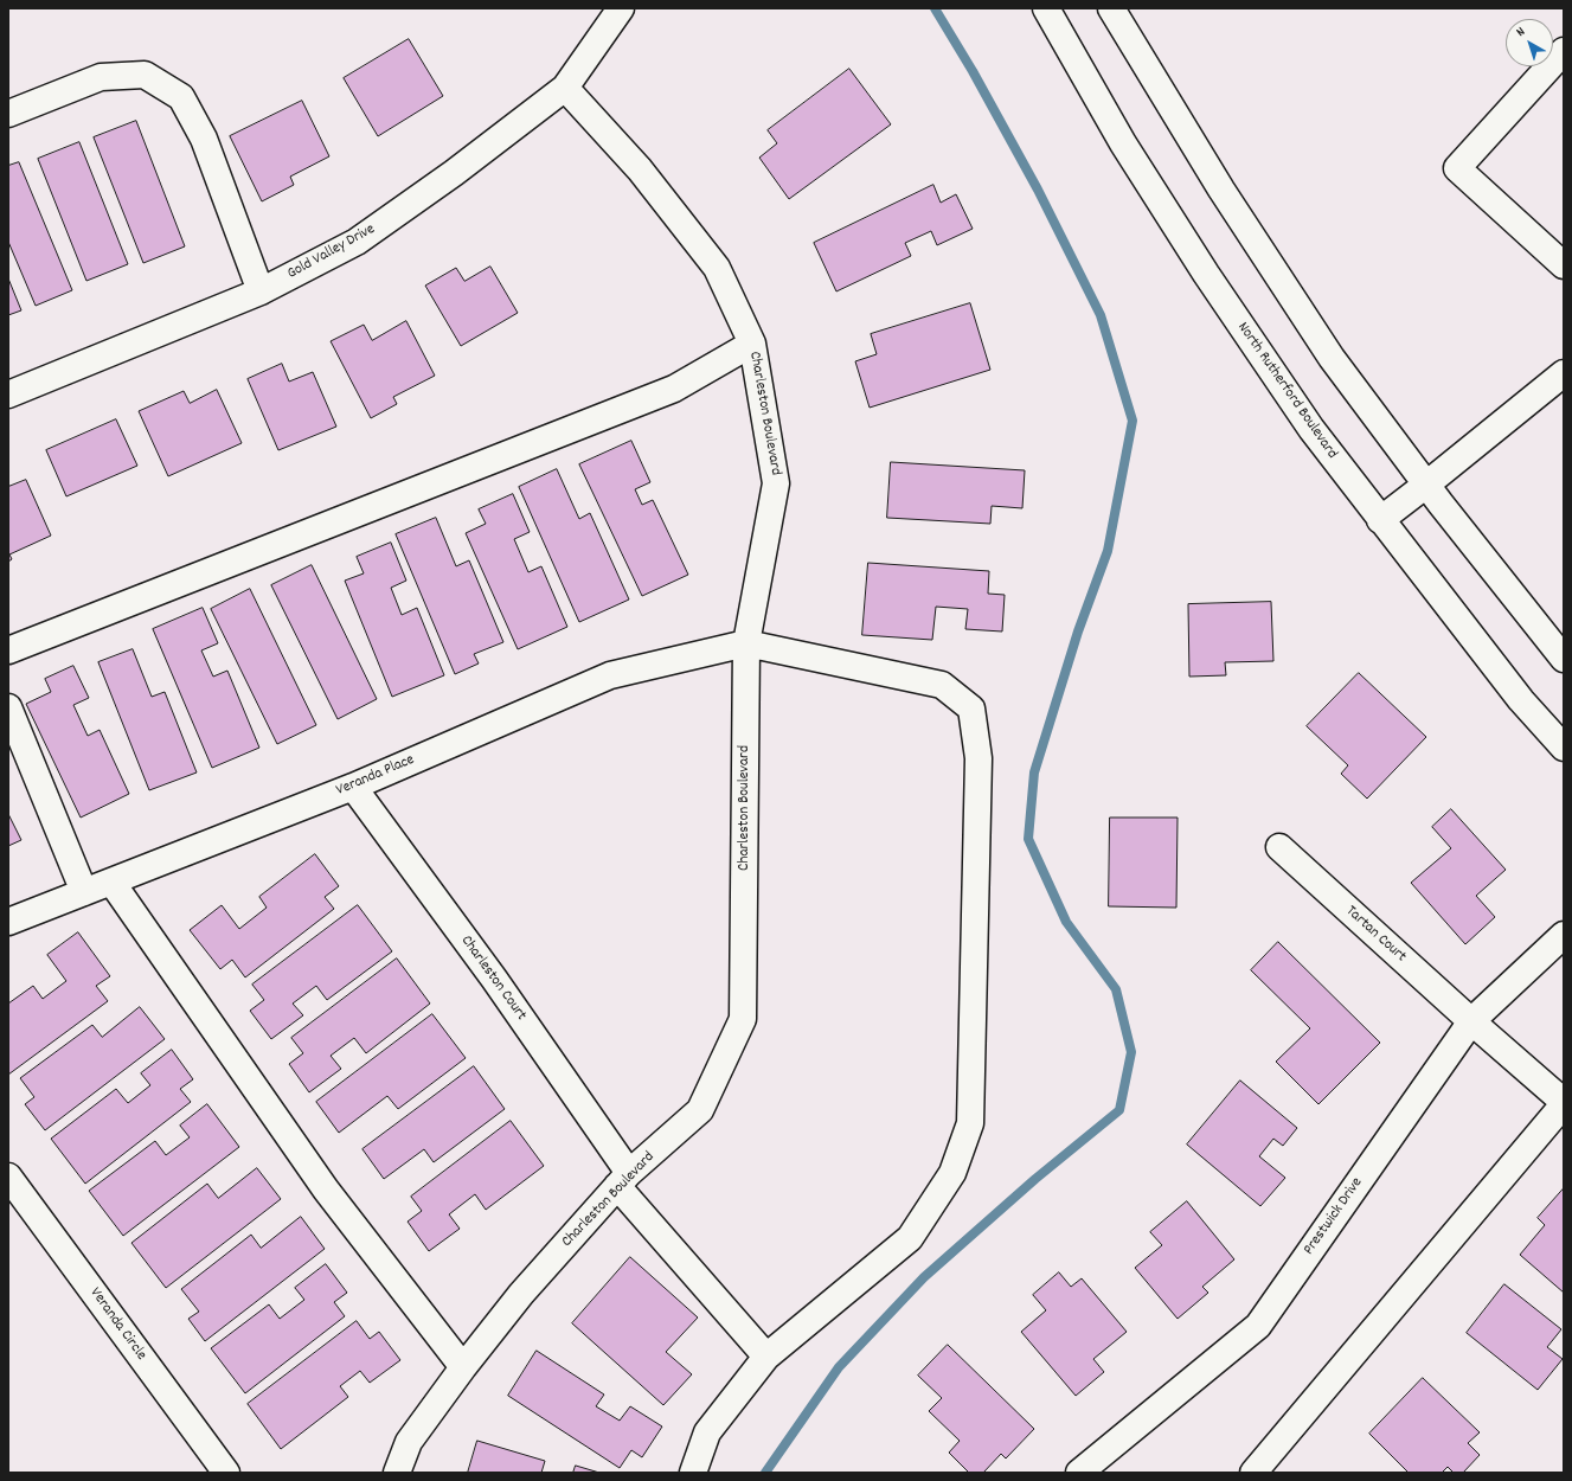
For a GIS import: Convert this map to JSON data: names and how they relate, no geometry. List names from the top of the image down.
{
  "streets": {
    "street": [
      "Gold Valley Drive",
      "North Rutherford Boulevard",
      "Charleston Boulevard",
      "Veranda Place",
      "Tartan Court",
      "Charleston Court",
      "Prestwick Drive",
      "Veranda Circle"
    ]
  },
  "crossings": [
    ["Gold Valley Drive", "Charleston Boulevard"],
    ["Charleston Boulevard", "Veranda Place"],
    ["Charleston Boulevard", "Charleston Court"],
    ["Veranda Place", "Charleston Court"],
    ["Tartan Court", "Prestwick Drive"]
  ],
  "north": "top left"
}
